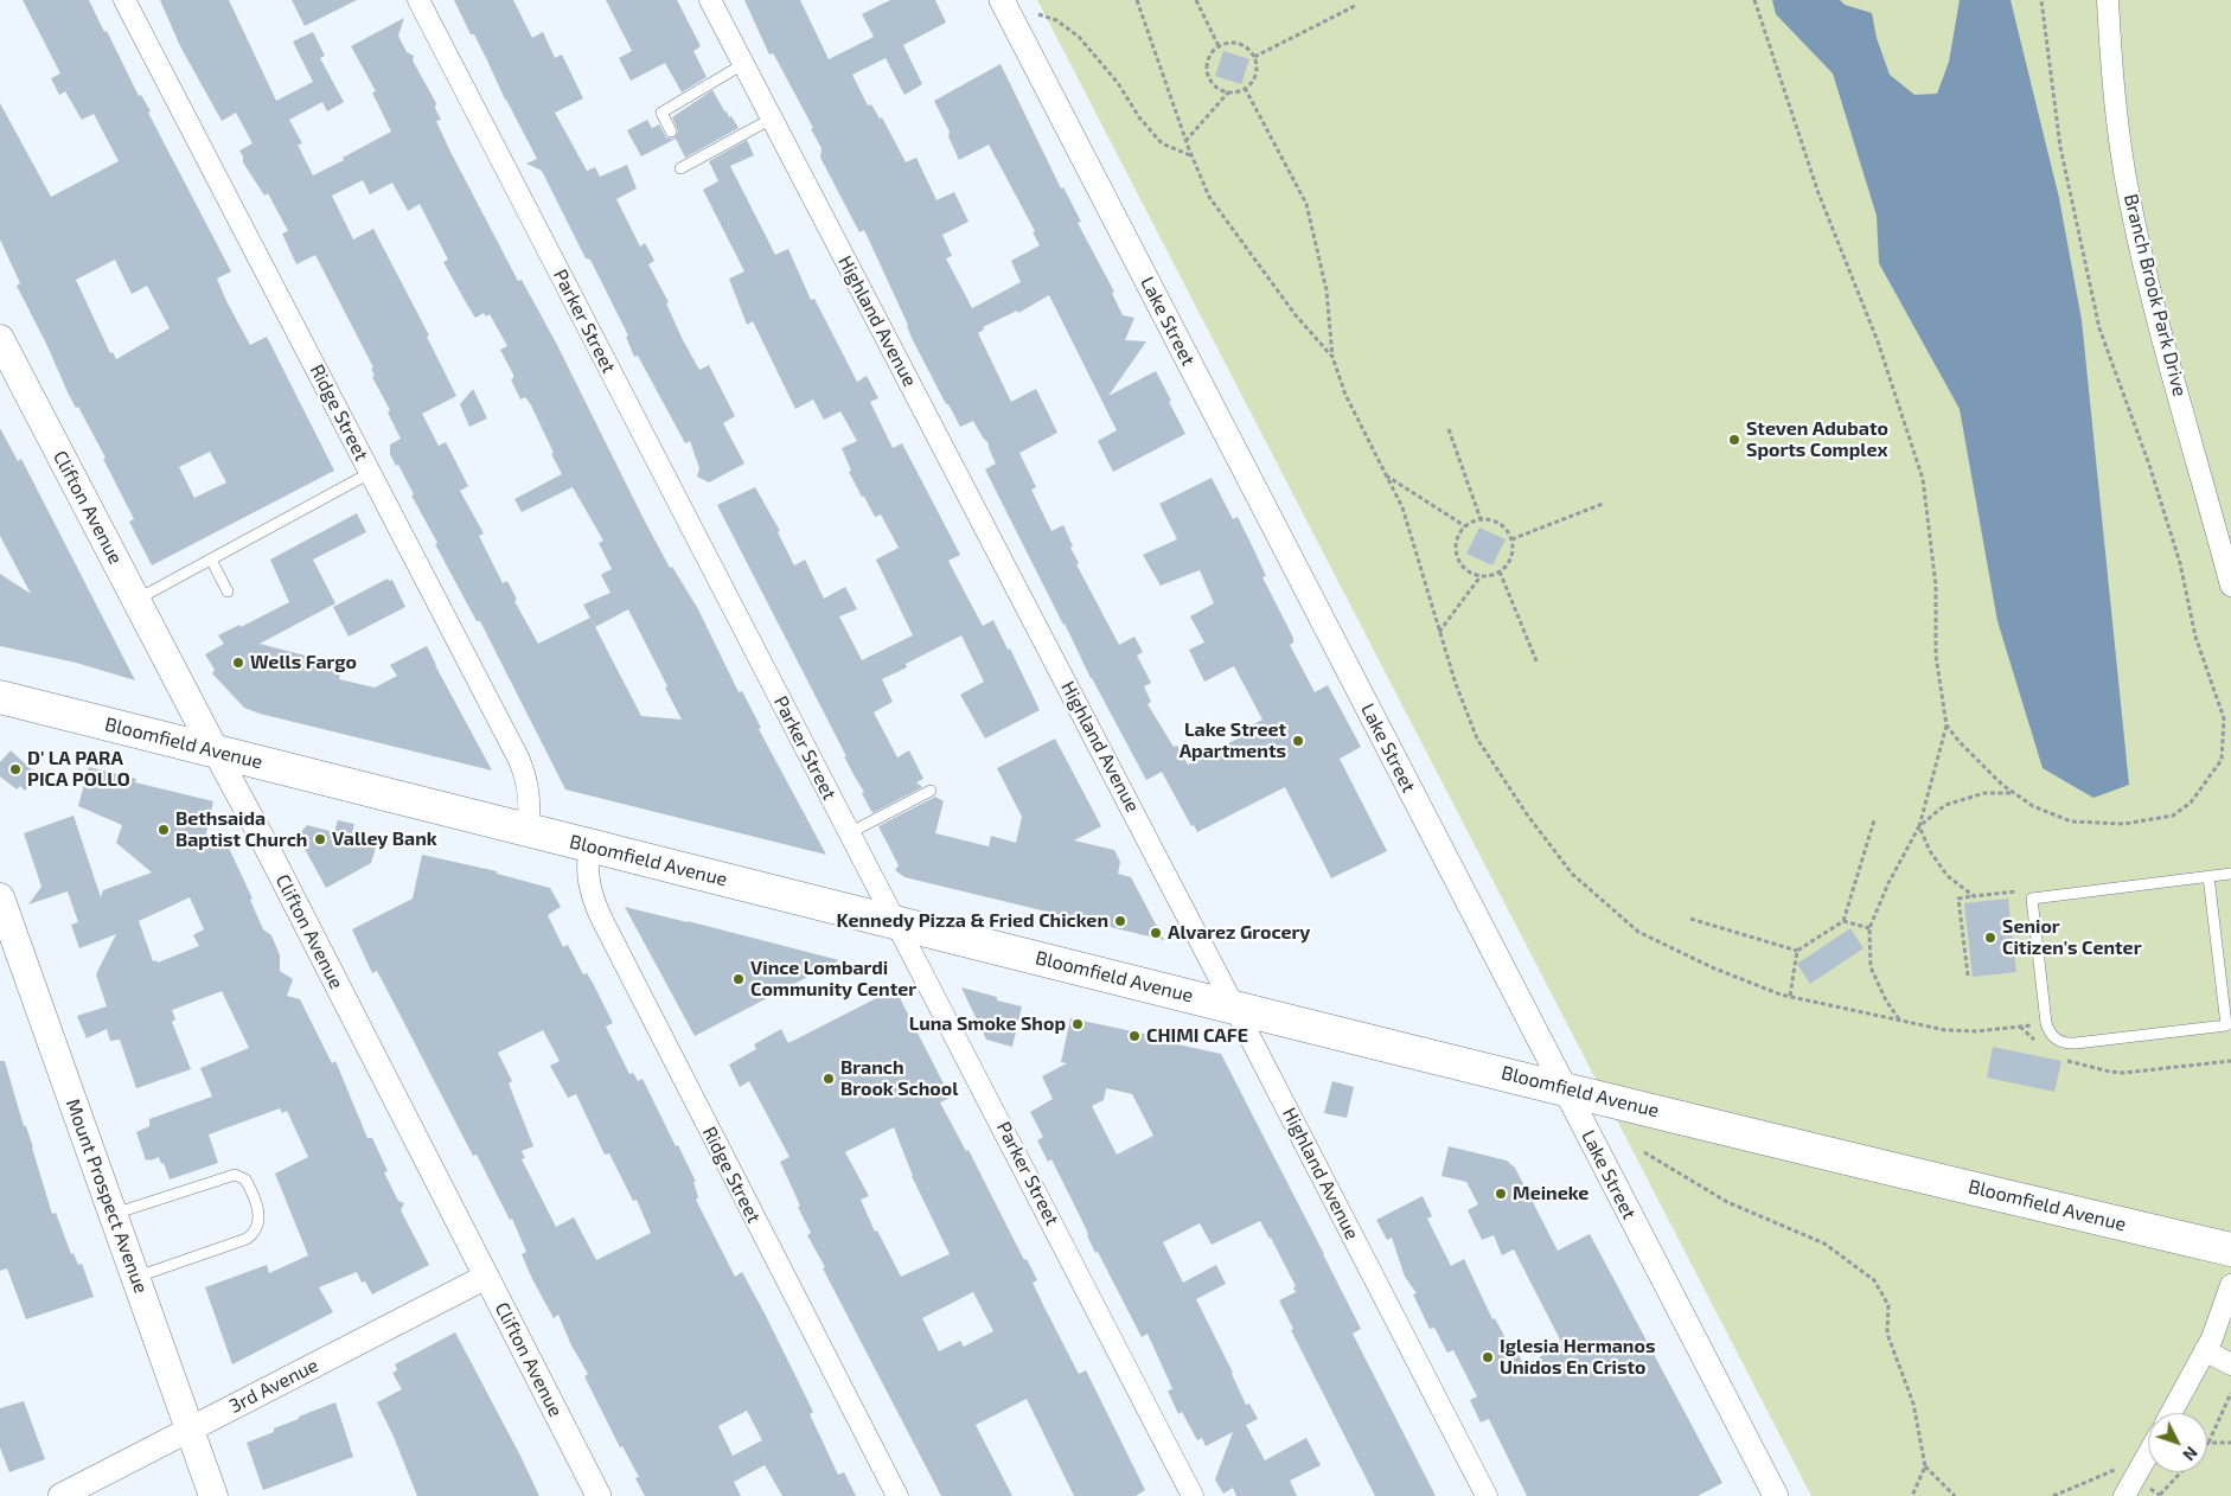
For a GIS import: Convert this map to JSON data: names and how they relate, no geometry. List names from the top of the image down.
{
  "streets": {
    "main road": ["Clifton Avenue", "Bloomfield Avenue", "Mount Prospect Avenue"],
    "street": [
      "Branch Brook Park Drive",
      "Parker Street",
      "Highland Avenue",
      "Lake Street",
      "Ridge Street",
      "3rd Avenue"
    ]
  },
  "crossings": [
    ["Parker Street", "Bloomfield Avenue"],
    ["Highland Avenue", "Bloomfield Avenue"],
    ["Lake Street", "Bloomfield Avenue"],
    ["Ridge Street", "Bloomfield Avenue"],
    ["Clifton Avenue", "Bloomfield Avenue"],
    ["Clifton Avenue", "3rd Avenue"],
    ["Mount Prospect Avenue", "3rd Avenue"]
  ],
  "places": [
    "Steven Adubato Sports Complex",
    "Wells Fargo",
    "Lake Street Apartments",
    "D' LA PARA PICA POLLO",
    "Bethsaida Baptist Church",
    "Valley Bank",
    "Kennedy Pizza & Fried Chicken",
    "Alvarez Grocery",
    "Senior Citizen's Center",
    "Vince Lombardi Community Center",
    "Luna Smoke Shop",
    "CHIMI CAFE",
    "Branch Brook School",
    "Meineke",
    "Iglesia Hermanos Unidos En Cristo"
  ],
  "north": "bottom right"
}
